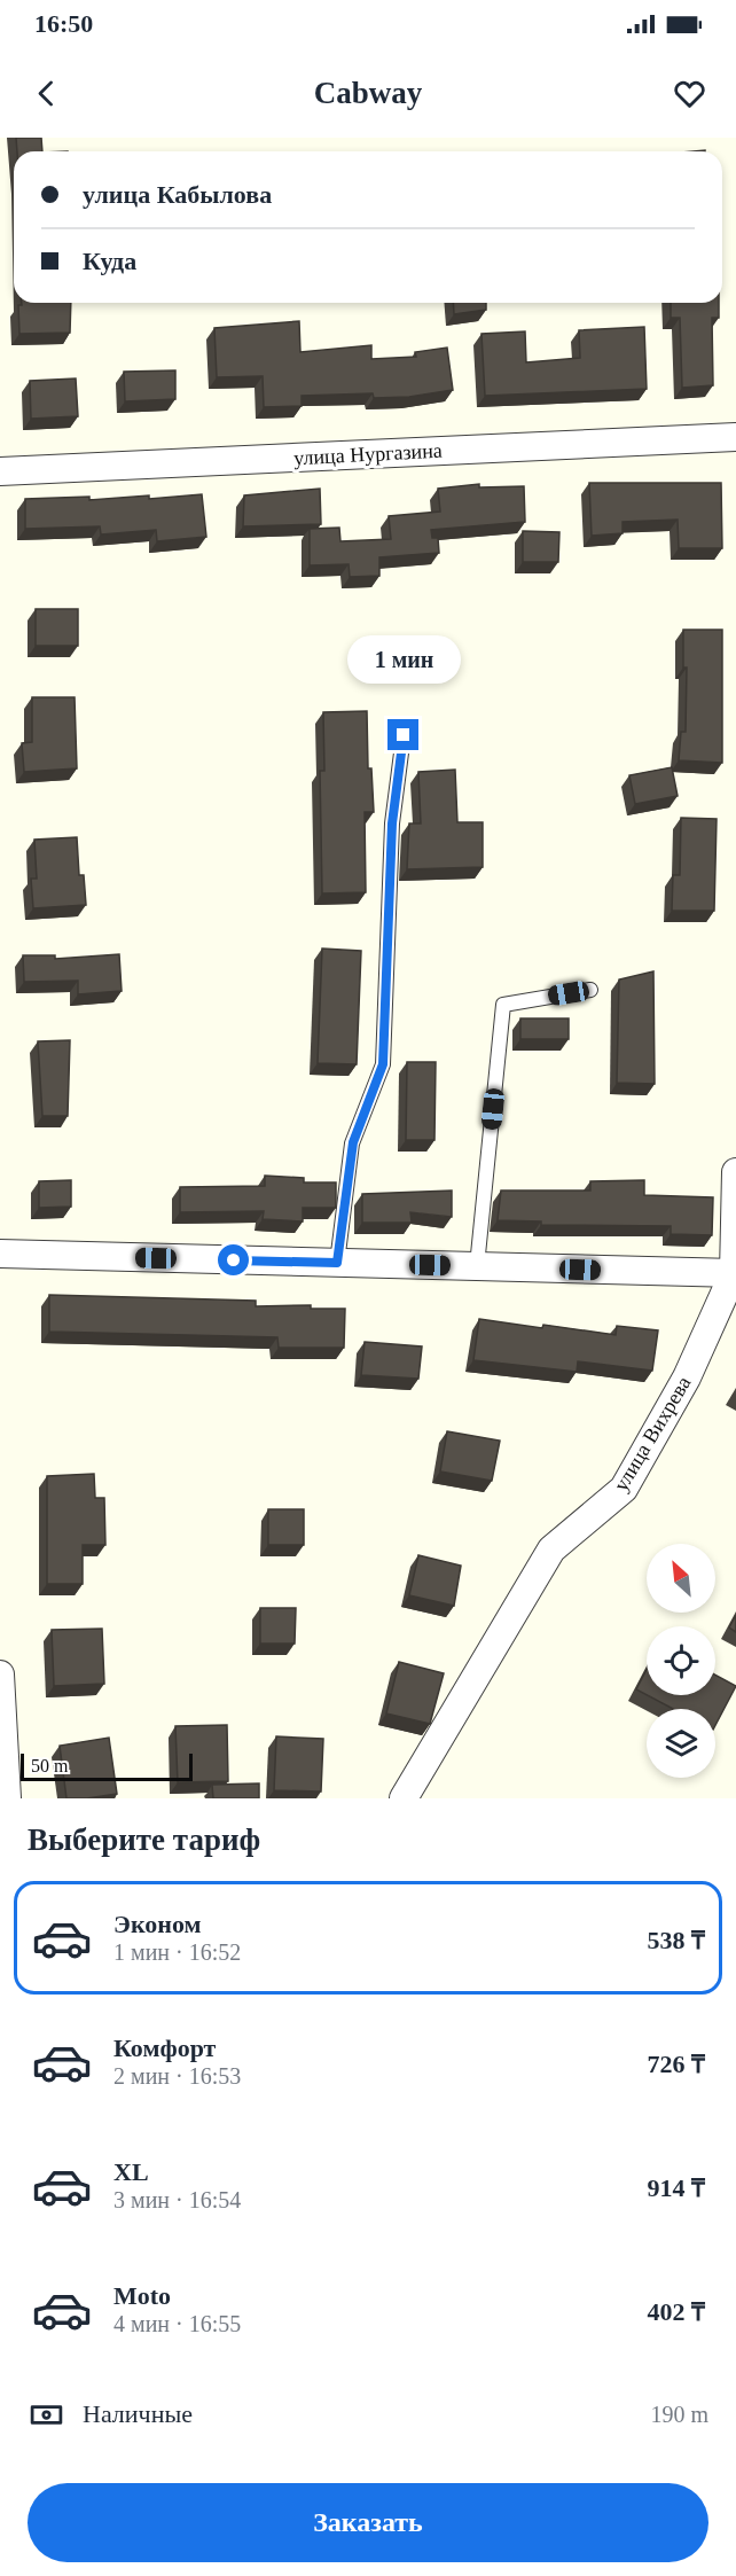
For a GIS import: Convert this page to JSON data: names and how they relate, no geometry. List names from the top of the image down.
{
  "streets": {
    "street": ["улица Нургазина", "улица Вихрева"]
  },
  "scale_bar": "50 m",
  "north": "top left",
  "page": {
    "status": "16:50",
    "header": "Cabway",
    "banner": ["улица Кабылова", "Куда"],
    "bubble": "1 мин",
    "scale": "50 m",
    "heading": "Выберите тариф",
    "list": [
      {
        "name": "Эконом",
        "note": "1 мин · 16:52",
        "value": "538 ₸"
      },
      {
        "name": "Комфорт",
        "note": "2 мин · 16:53",
        "value": "726 ₸"
      },
      {
        "name": "XL",
        "note": "3 мин · 16:54",
        "value": "914 ₸"
      },
      {
        "name": "Moto",
        "note": "4 мин · 16:55",
        "value": "402 ₸"
      }
    ],
    "pay": ["Наличные", "190 m"],
    "buttons": "Заказать"
  }
}
